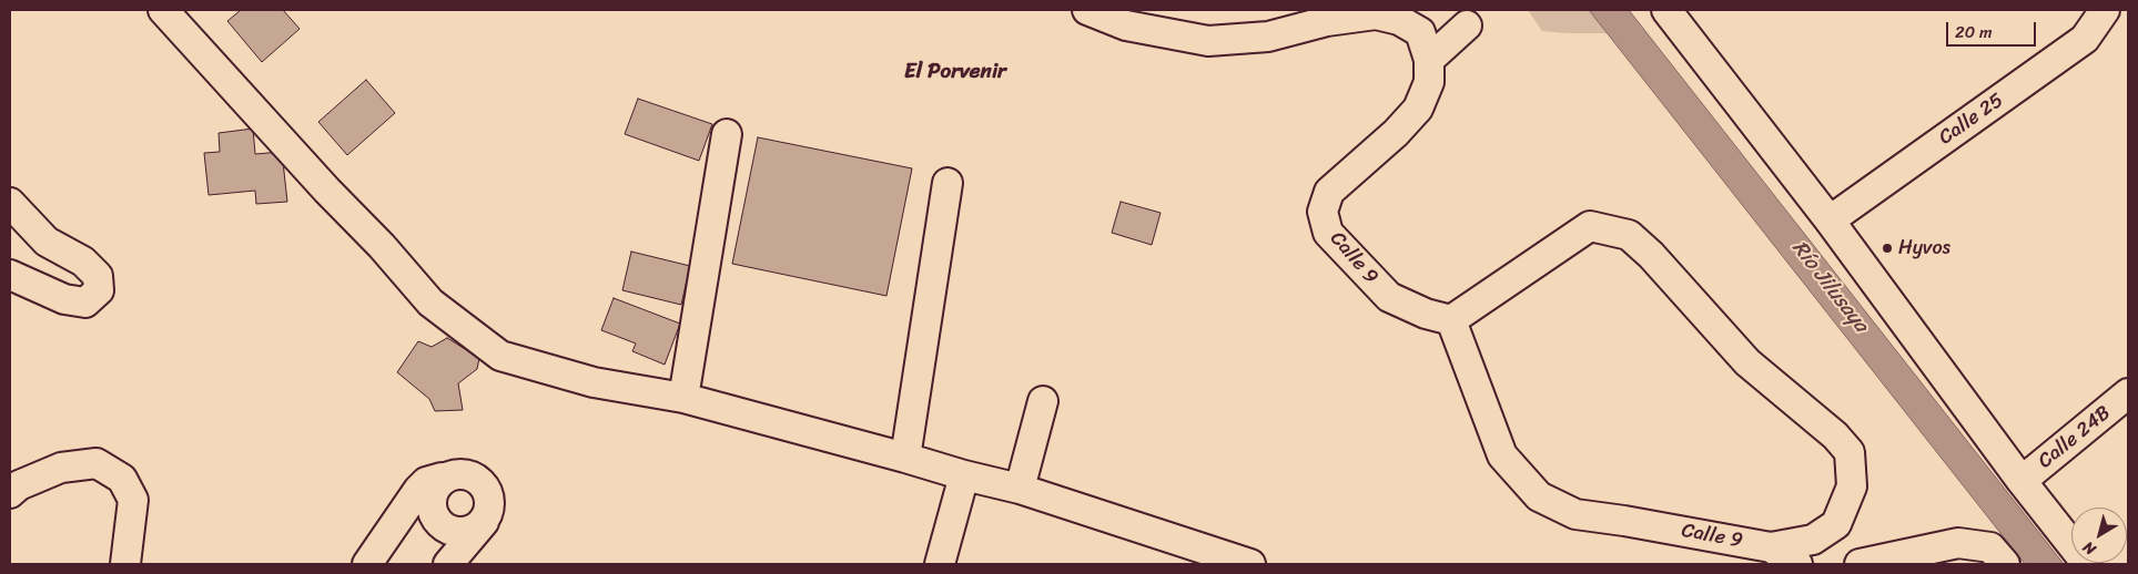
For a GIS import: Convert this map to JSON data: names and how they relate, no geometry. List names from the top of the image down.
{
  "streets": {
    "street": ["Calle 25", "Calle 9", "Calle 24B"]
  },
  "districts": ["El Porvenir"],
  "water": ["Río Jilusaya"],
  "places": ["Hyvos"],
  "scale_bar": "20 m",
  "north": "bottom left"
}
